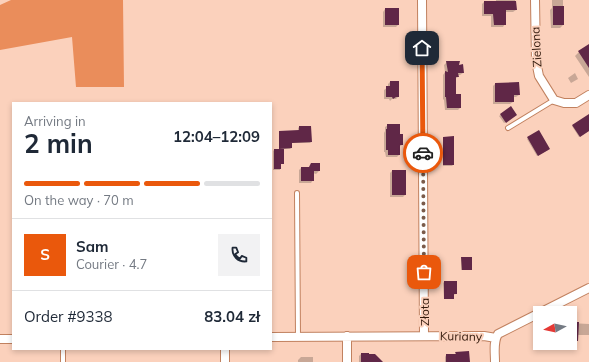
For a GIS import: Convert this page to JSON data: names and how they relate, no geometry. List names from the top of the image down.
{
  "streets": {
    "street": ["Zielona", "Złota", "Kuriany"]
  },
  "crossings": [
    ["Złota", "Kuriany"]
  ],
  "north": "left",
  "page": {
    "heading": ["2 min", "Arriving in", "12:04–12:09"],
    "panel": [
      "Sam",
      "Courier · 4.7",
      "Order #9338",
      "83.04 zł"
    ],
    "bar": "On the way · 70 m",
    "round": "S"
  }
}
